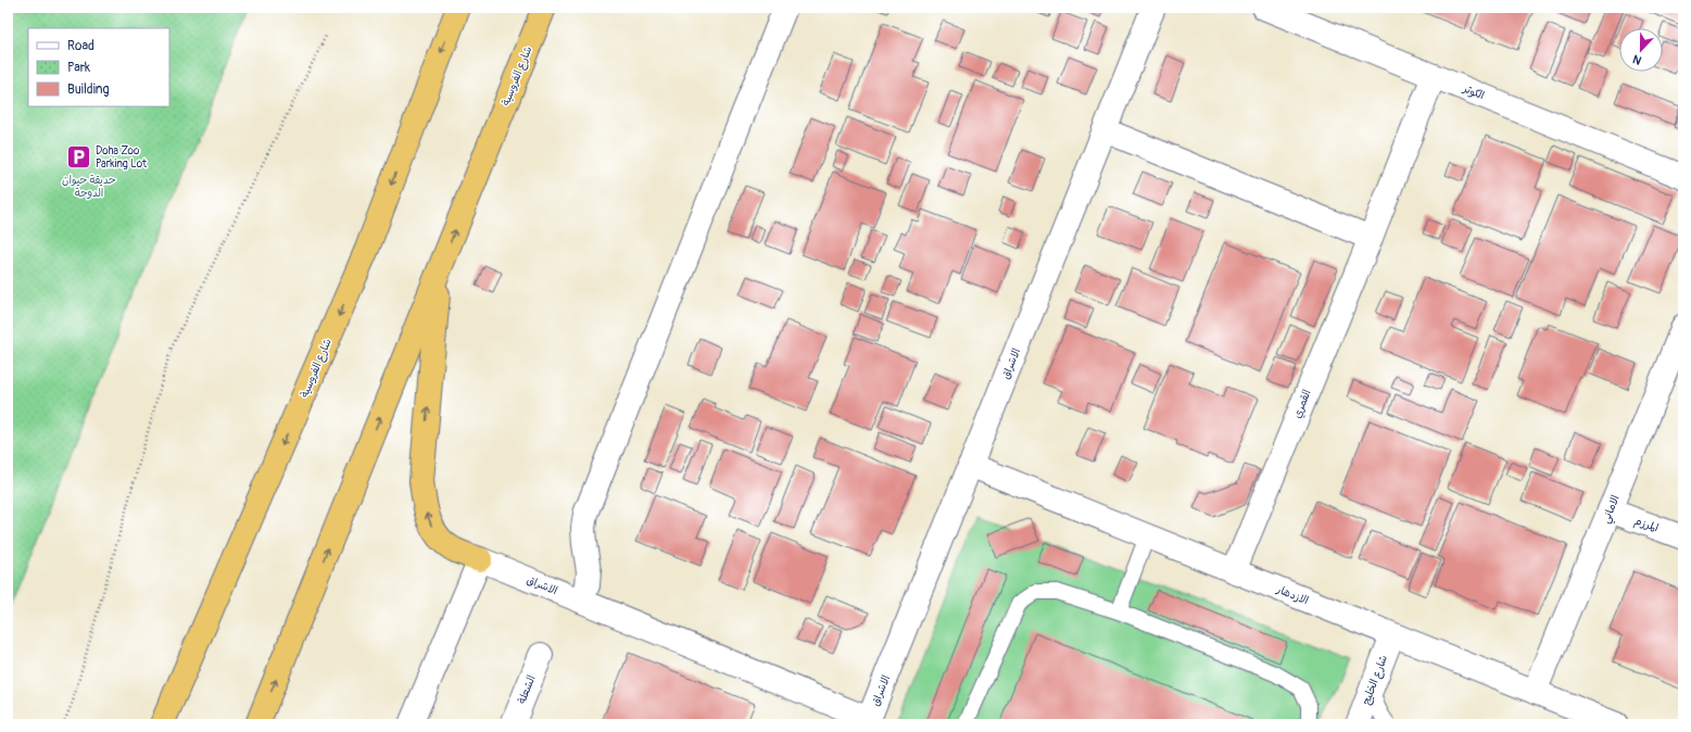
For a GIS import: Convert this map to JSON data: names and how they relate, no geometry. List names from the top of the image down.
{
  "streets": {
    "highway": ["شارع الفروسية"],
    "street": [
      "الكوثر",
      "الاشراق",
      "القمري",
      "الاماني",
      "المرزم",
      "الازدهار",
      "شارع الخليج",
      "الشعلة"
    ]
  },
  "crossings": [
    ["الكوثر", "القمري"],
    ["الاشراق", "الازدهار"],
    ["القمري", "الازدهار"],
    ["الاماني", "المرزم"],
    ["الاماني", "الازدهار"],
    ["الازدهار", "شارع الخليج"]
  ],
  "parks": ["حديقة حيوان الدوحة"],
  "places": {
    "parking": ["Doha Zoo Parking Lot"]
  },
  "legend": ["Road", "Park", "Building"],
  "north": "bottom"
}
